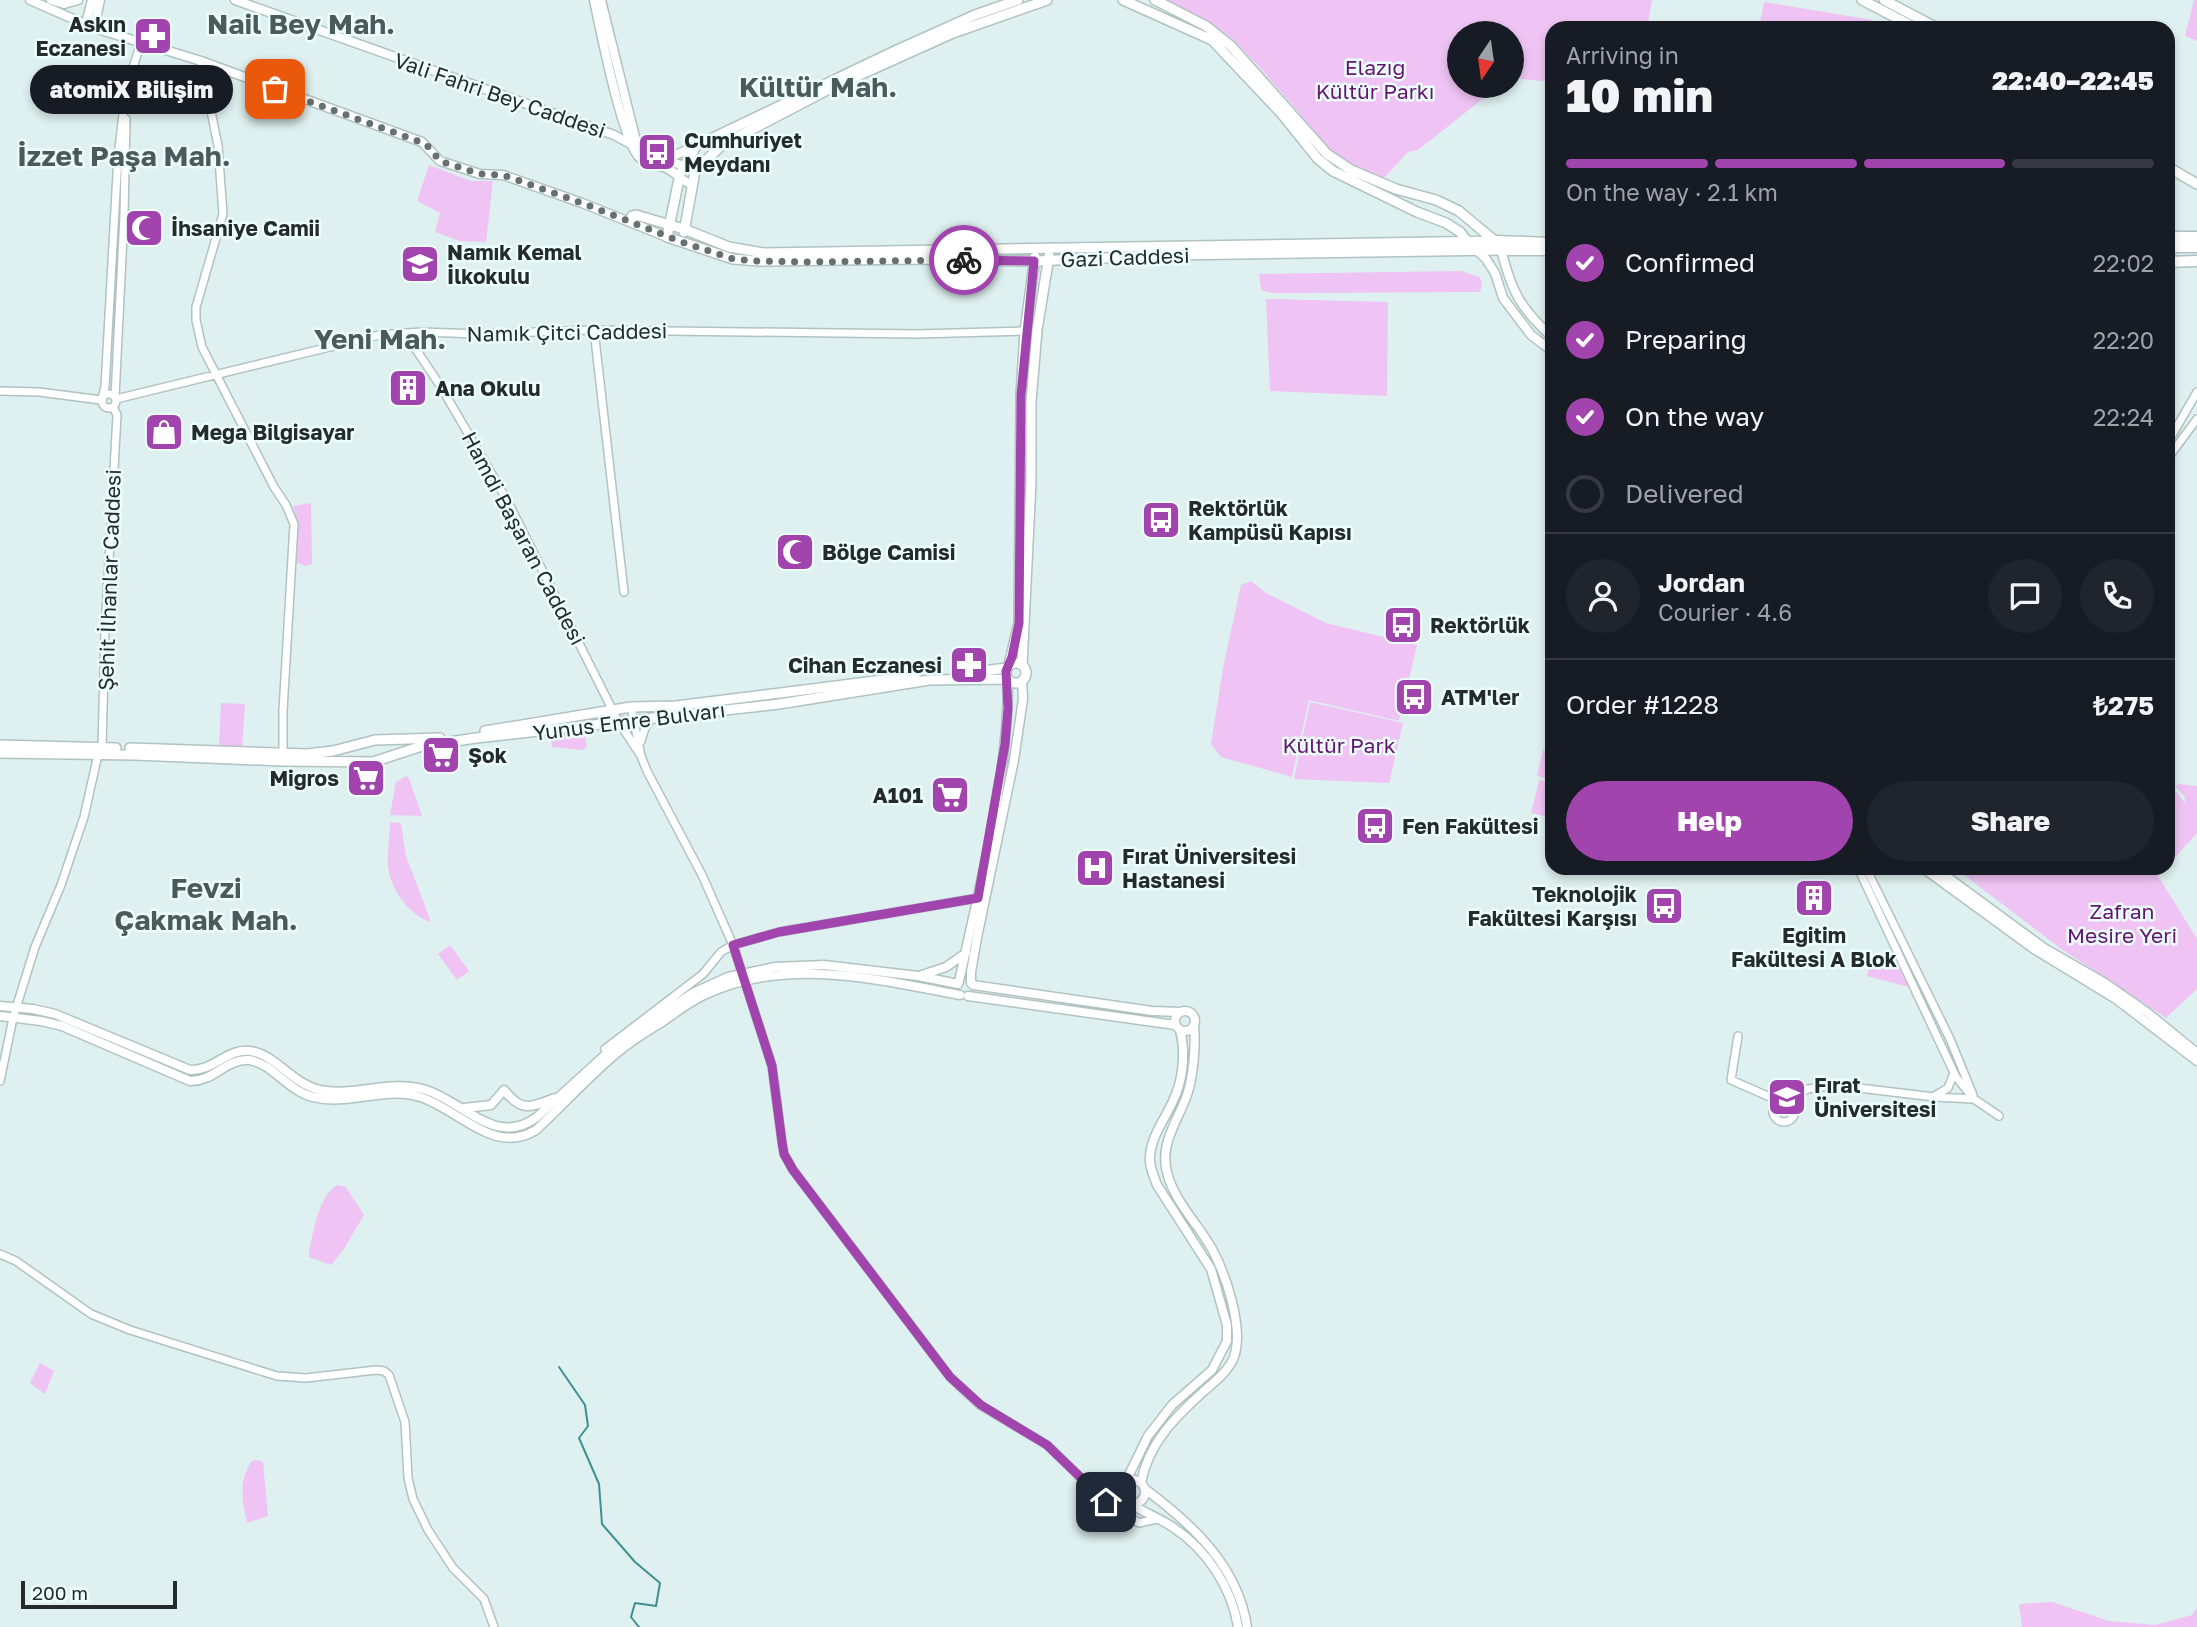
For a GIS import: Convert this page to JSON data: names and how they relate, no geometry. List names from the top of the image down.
{
  "streets": {
    "main road": ["Vali Fahri Bey Caddesi", "Gazi Caddesi", "Yunus Emre Bulvarı"],
    "street": ["Namık Çitci Caddesi", "Hamdi Başaran Caddesi", "Şehit İlhanlar Caddesi"]
  },
  "crossings": [
    ["Namık Çitci Caddesi", "Hamdi Başaran Caddesi"],
    ["Namık Çitci Caddesi", "Şehit İlhanlar Caddesi"],
    ["Hamdi Başaran Caddesi", "Yunus Emre Bulvarı"],
    ["Şehit İlhanlar Caddesi", "Yunus Emre Bulvarı"]
  ],
  "districts": [
    "Nail Bey Mah.",
    "Kültür Mah.",
    "İzzet Paşa Mah.",
    "Yeni Mah.",
    "Fevzi Çakmak Mah."
  ],
  "parks": ["Elazığ Kültür Parkı", "Kültür Park", "Zafran Mesire Yeri"],
  "places": {
    "pharmacy": ["Askın Eczanesi", "Cihan Eczanesi"],
    "other": ["atomiX Bilişim"],
    "bus stop": [
      "Cumhuriyet Meydanı",
      "Rektörlük Kampüsü Kapısı",
      "Rektörlük",
      "ATM'ler",
      "Fen Fakültesi",
      "Teknolojik Fakültesi Karşısı"
    ],
    "mosque": ["İhsaniye Camii", "Bölge Camisi"],
    "school or university": ["Namık Kemal İlkokulu", "Fırat Üniversitesi"],
    "building": ["Ana Okulu", "Eğitim Fakültesi A Blok"],
    "shop": ["Mega Bilgisayar"],
    "supermarket": ["Şok", "Migros", "A101"],
    "hospital": ["Fırat Üniversitesi Hastanesi"]
  },
  "scale_bar": "200 m",
  "north": "bottom",
  "page": {
    "heading": ["10 min", "Arriving in", "22:40–22:45"],
    "panel": [
      "Jordan",
      "Courier · 4.6",
      "Order #1228",
      "₺275"
    ],
    "bubble": "atomiX Bilişim",
    "bar": "On the way · 2.1 km",
    "list": [
      ["Confirmed", "22:02"],
      ["Preparing", "22:20"],
      ["On the way", "22:24"],
      "Delivered"
    ],
    "buttons": ["Help", "Share"],
    "scale": "200 m"
  }
}
